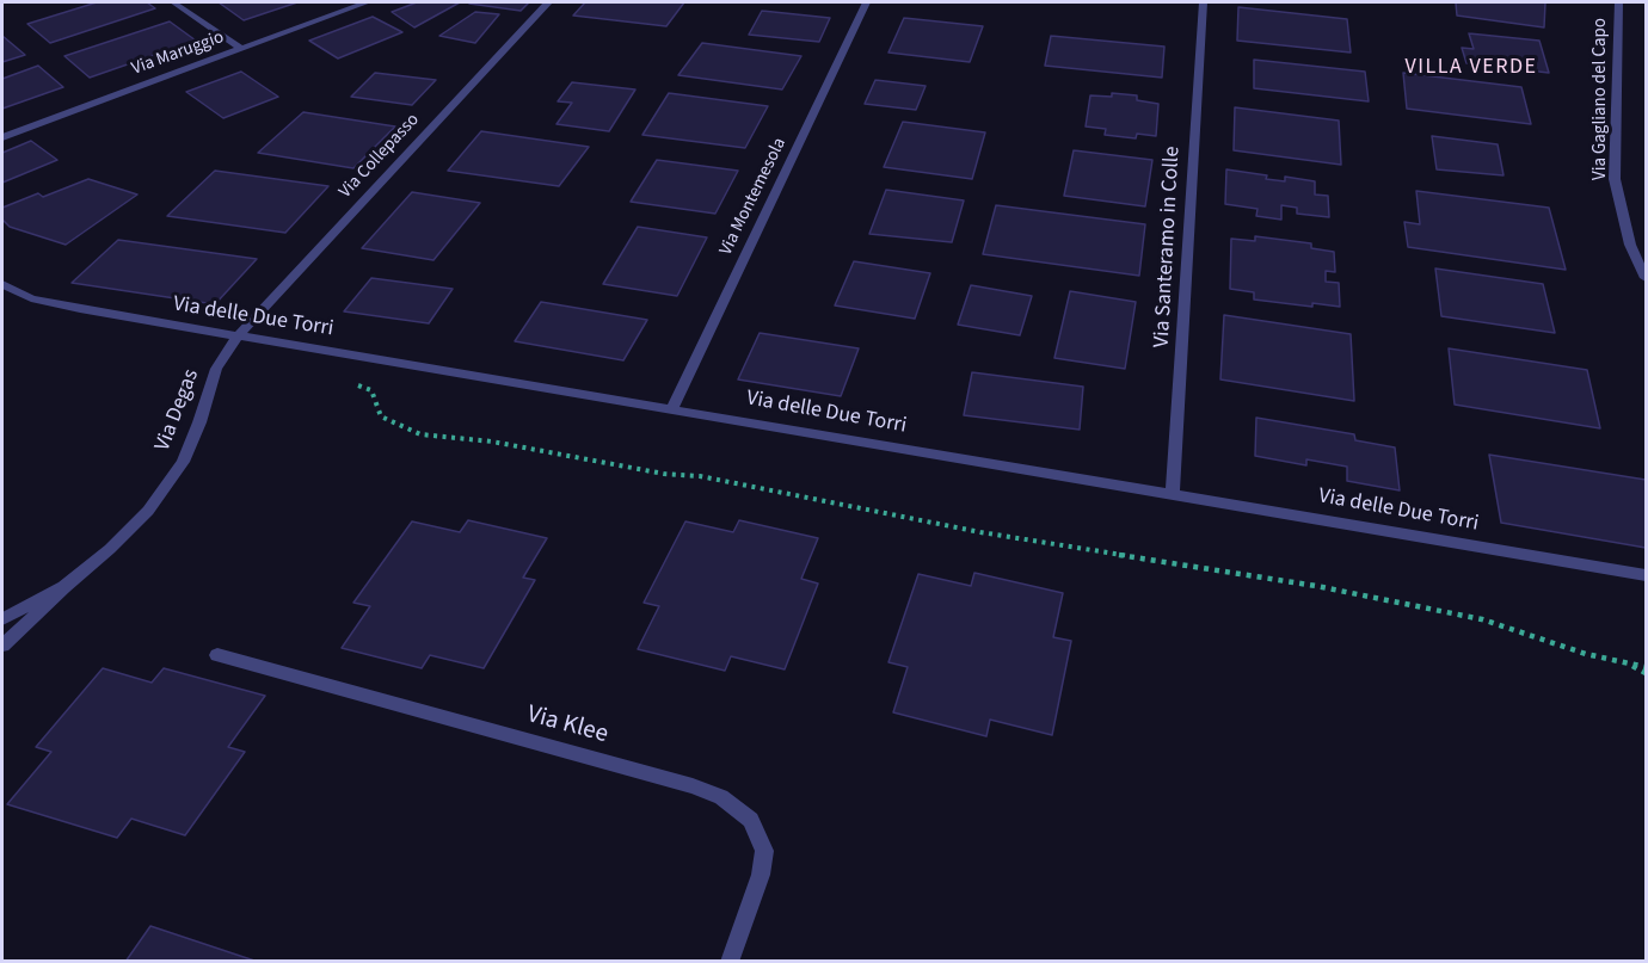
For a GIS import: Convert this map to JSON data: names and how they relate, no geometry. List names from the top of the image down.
{
  "streets": {
    "street": [
      "Via Maruggio",
      "Via Gagliano del Capo",
      "Via Collepasso",
      "Via Montemesola",
      "Via Santeramo in Colle",
      "Via delle Due Torri",
      "Via Degas",
      "Via Klee"
    ]
  },
  "crossings": [
    ["Via Collepasso", "Via delle Due Torri"],
    ["Via Collepasso", "Via Degas"],
    ["Via Montemesola", "Via delle Due Torri"],
    ["Via Santeramo in Colle", "Via delle Due Torri"],
    ["Via delle Due Torri", "Via Degas"]
  ],
  "districts": ["VILLA VERDE"]
}
